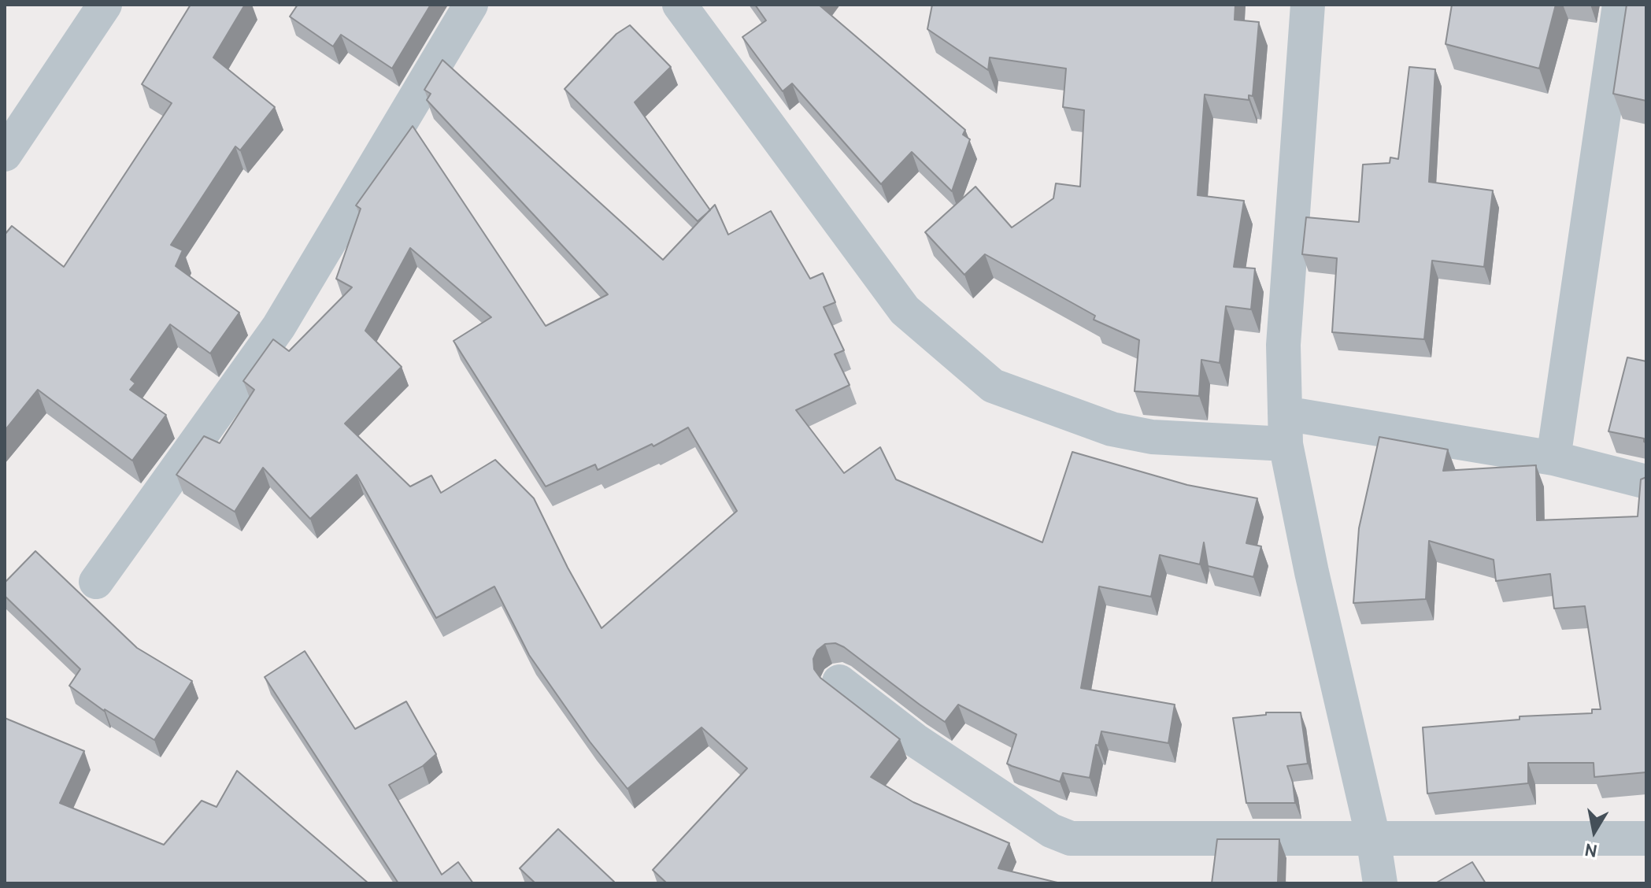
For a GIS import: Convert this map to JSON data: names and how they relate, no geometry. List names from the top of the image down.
{
  "north": "bottom"
}
